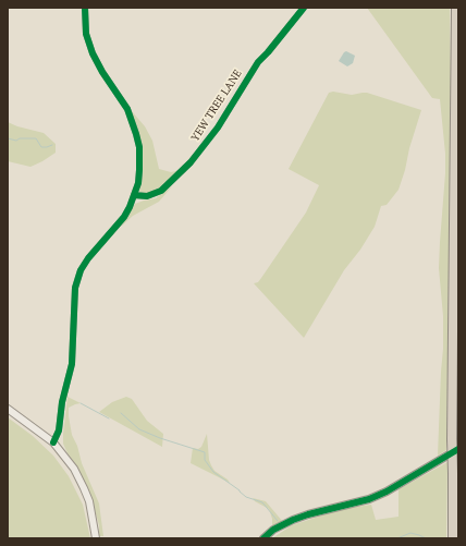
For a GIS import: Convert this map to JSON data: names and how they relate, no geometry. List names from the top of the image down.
{
  "streets": {
    "street": ["YEW TREE LANE"]
  }
}
